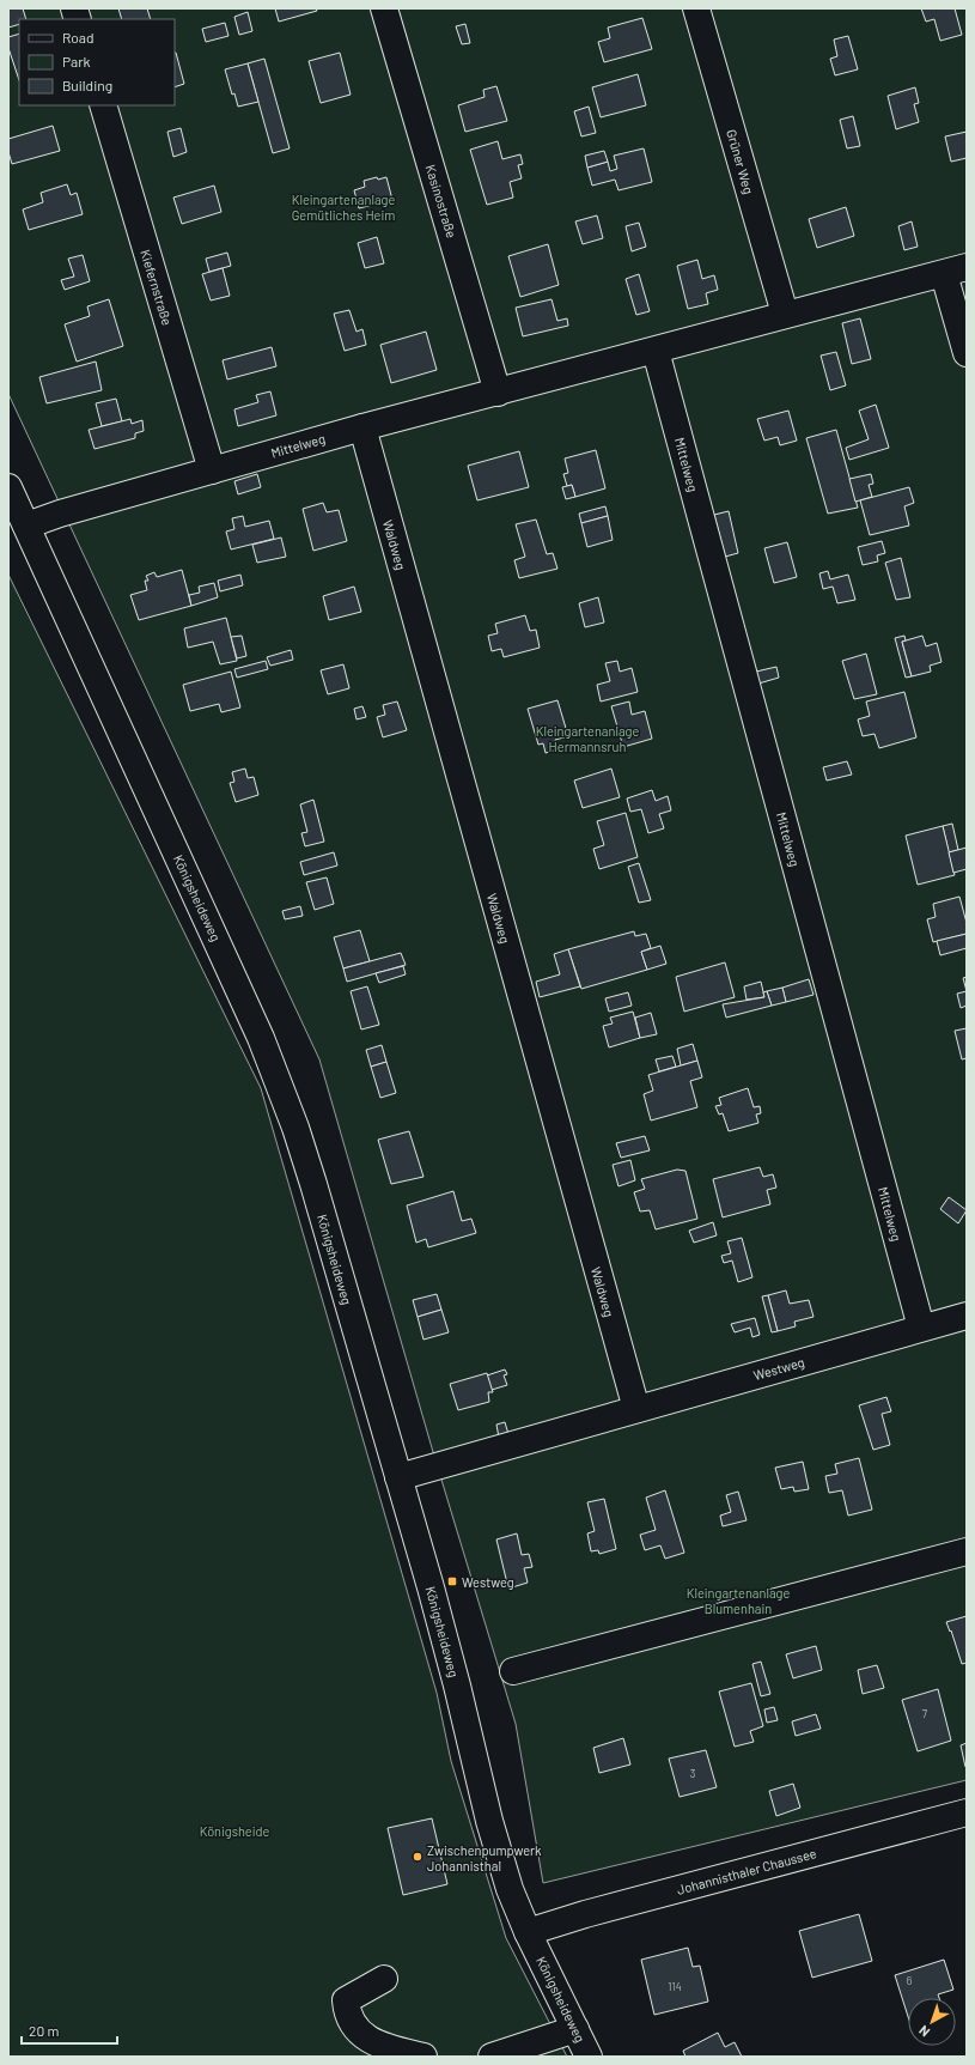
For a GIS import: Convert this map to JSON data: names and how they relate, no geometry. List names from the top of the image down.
{
  "streets": {
    "street": [
      "Grüner Weg",
      "Kasinostraße",
      "Kiefernstraße",
      "Mittelweg",
      "Waldweg",
      "Königsheideweg",
      "Westweg",
      "Johannisthaler Chaussee"
    ]
  },
  "crossings": [
    ["Grüner Weg", "Mittelweg"],
    ["Kasinostraße", "Mittelweg"],
    ["Kiefernstraße", "Mittelweg"],
    ["Mittelweg", "Waldweg"],
    ["Mittelweg", "Königsheideweg"],
    ["Mittelweg", "Westweg"],
    ["Waldweg", "Westweg"],
    ["Königsheideweg", "Westweg"],
    ["Königsheideweg", "Johannisthaler Chaussee"]
  ],
  "parks": [
    "Kleingartenanlage Gemütliches Heim",
    "Kleingartenanlage Hermannsruh",
    "Kleingartenanlage Blumenhain",
    "Königsheide"
  ],
  "places": {
    "transit": ["Westweg"],
    "other": ["Zwischenpumpwerk Johannisthal"]
  },
  "house_numbers": [
    "7",
    "3",
    "6",
    "114"
  ],
  "legend": ["Road", "Park", "Building"],
  "scale_bar": "20 m",
  "north": "bottom left"
}
